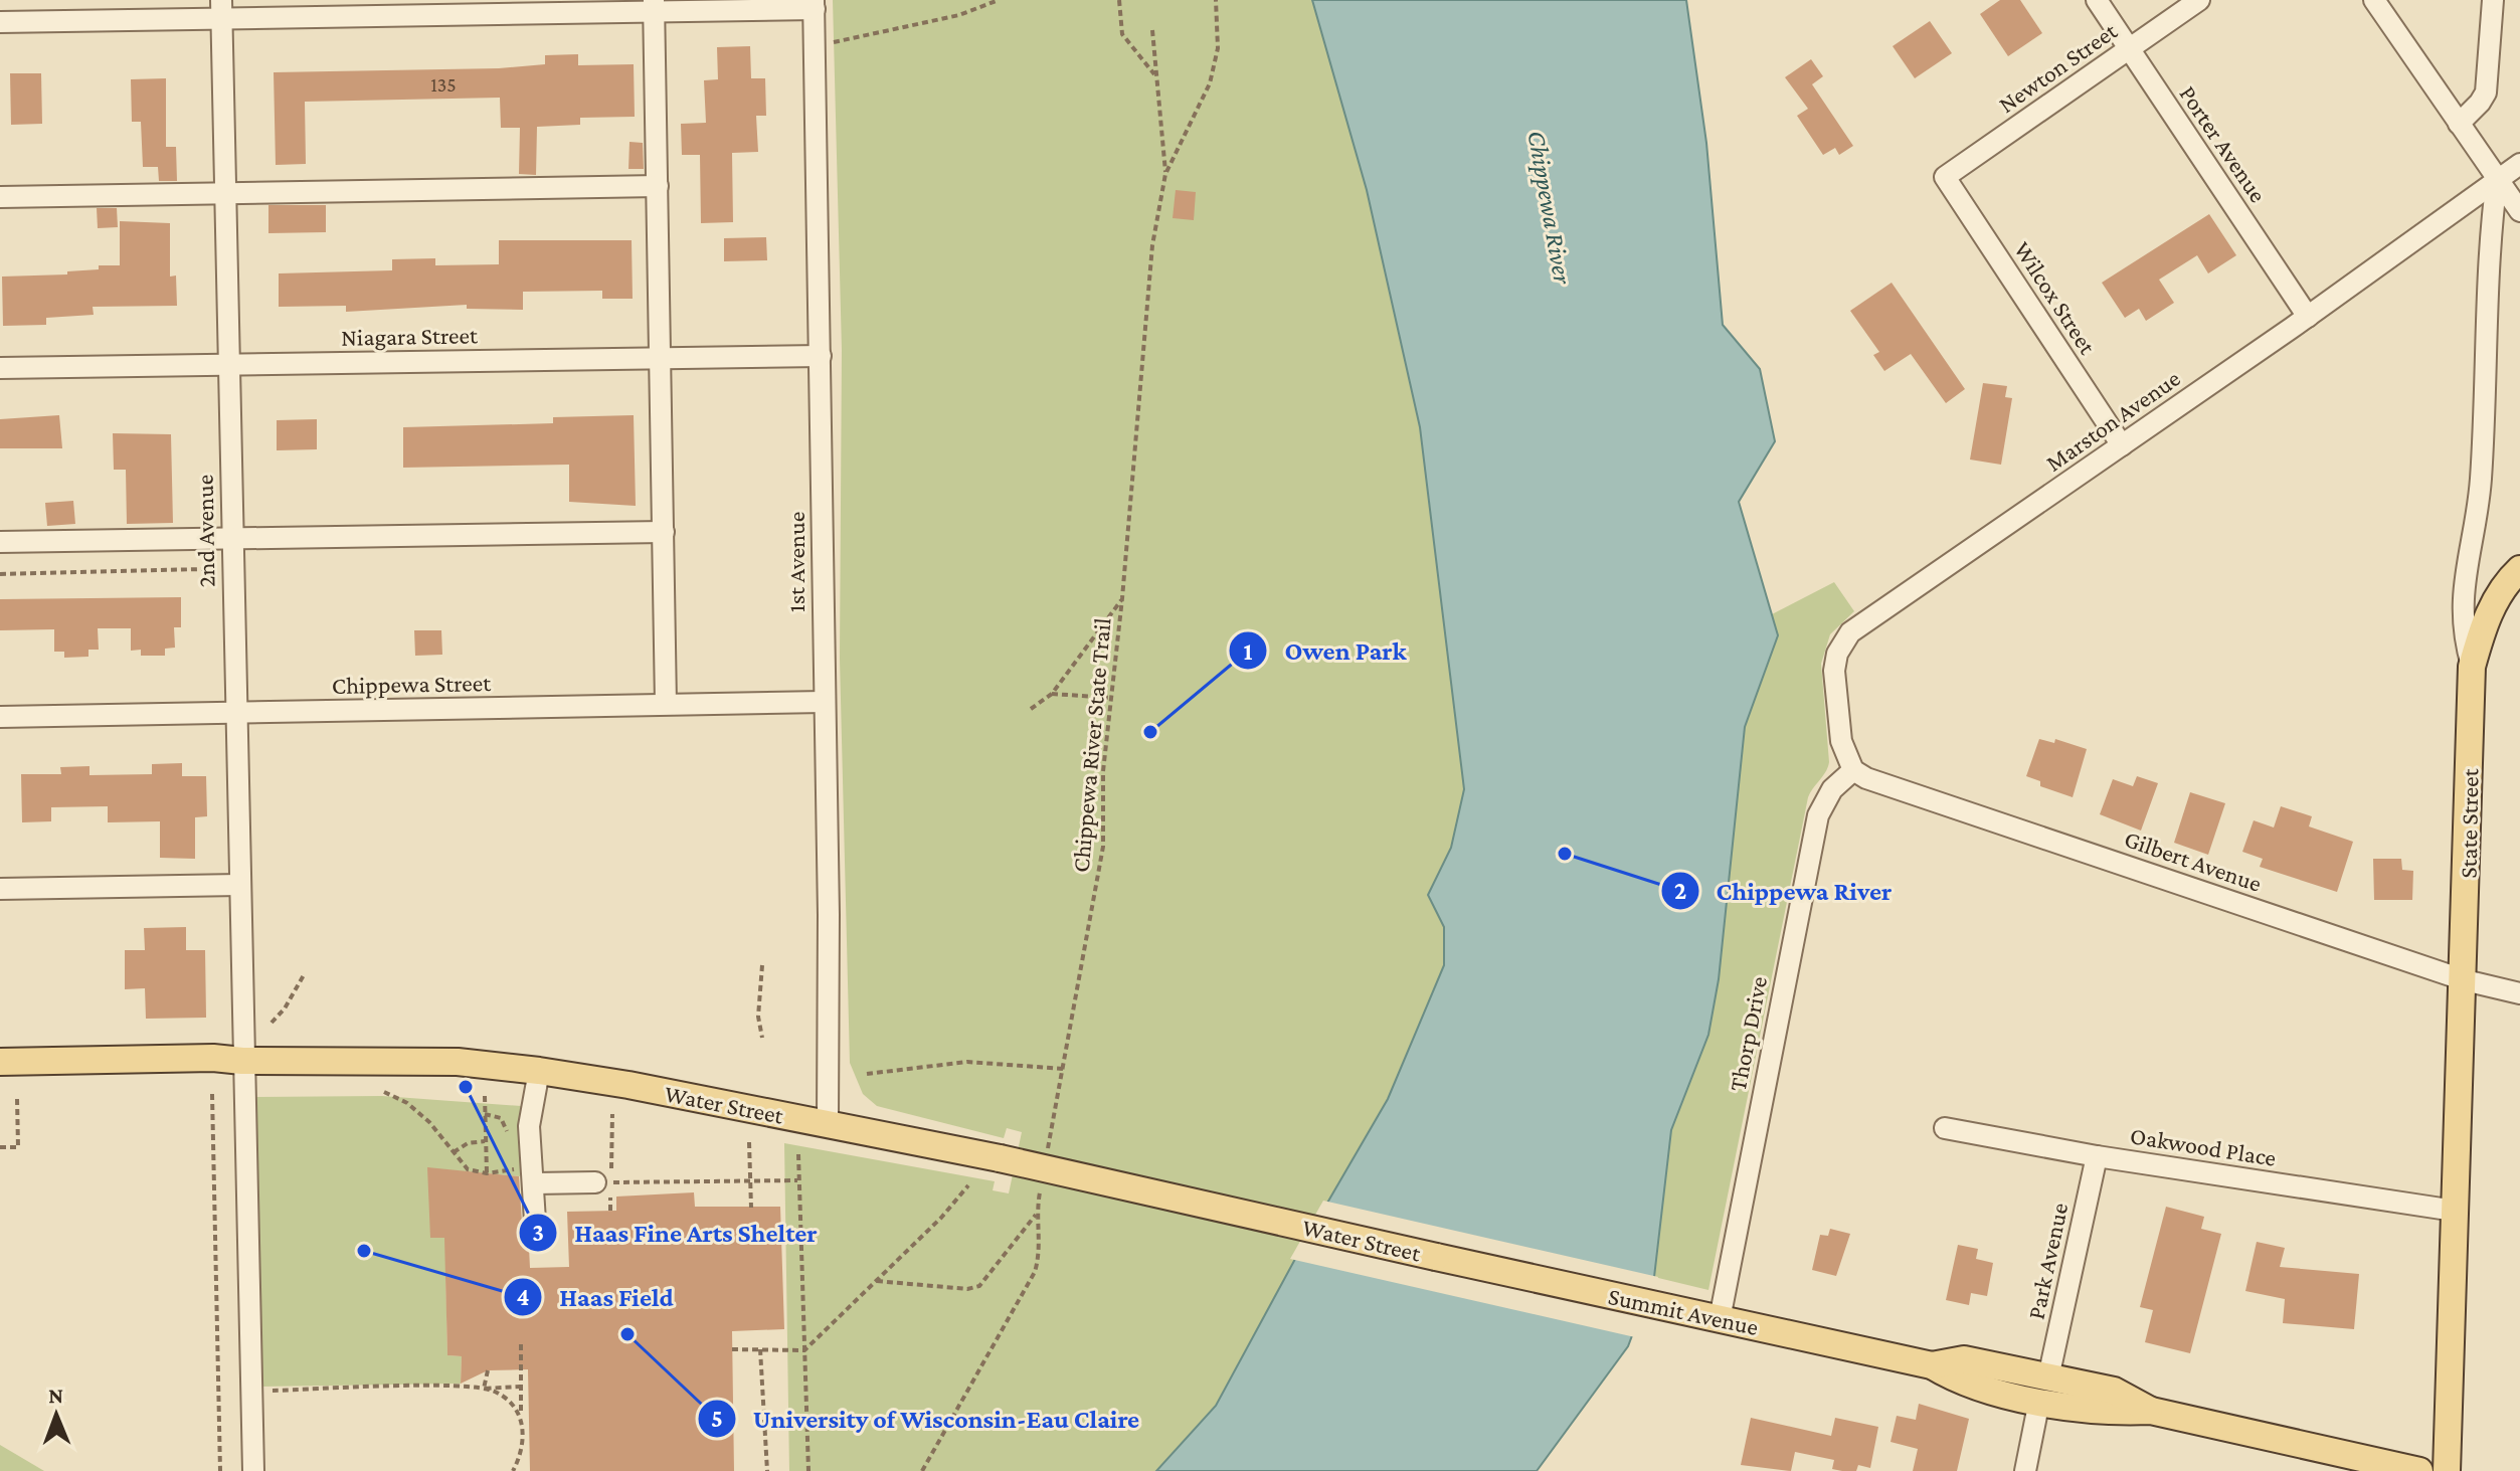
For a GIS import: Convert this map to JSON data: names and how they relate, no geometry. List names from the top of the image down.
{
  "streets": {
    "main road": ["State Street", "Water Street", "Summit Avenue"],
    "street": [
      "Newton Street",
      "Porter Avenue",
      "Wilcox Street",
      "Niagara Street",
      "Marston Avenue",
      "2nd Avenue",
      "1st Avenue",
      "Chippewa Street",
      "Gilbert Avenue",
      "Thorp Drive",
      "Oakwood Place",
      "Park Avenue"
    ],
    "path": ["Chippewa River State Trail"]
  },
  "crossings": [
    ["Newton Street", "Porter Avenue"],
    ["Newton Street", "Wilcox Street"],
    ["Porter Avenue", "Marston Avenue"],
    ["Wilcox Street", "Marston Avenue"],
    ["Niagara Street", "2nd Avenue"],
    ["Niagara Street", "1st Avenue"],
    ["Marston Avenue", "State Street"],
    ["Marston Avenue", "Gilbert Avenue"],
    ["Marston Avenue", "Thorp Drive"],
    ["2nd Avenue", "Chippewa Street"],
    ["2nd Avenue", "Water Street"],
    ["1st Avenue", "Chippewa Street"],
    ["1st Avenue", "Water Street"],
    ["State Street", "Gilbert Avenue"],
    ["State Street", "Oakwood Place"],
    ["Gilbert Avenue", "Thorp Drive"],
    ["Thorp Drive", "Summit Avenue"],
    ["Water Street", "Summit Avenue"],
    ["Oakwood Place", "Park Avenue"],
    ["Park Avenue", "Summit Avenue"]
  ],
  "water": ["Chippewa River"],
  "places": [
    "Owen Park",
    "Chippewa River",
    "Haas Fine Arts Shelter",
    "Haas Field",
    "University of Wisconsin-Eau Claire"
  ],
  "house_numbers": ["135"],
  "north": "top"
}
